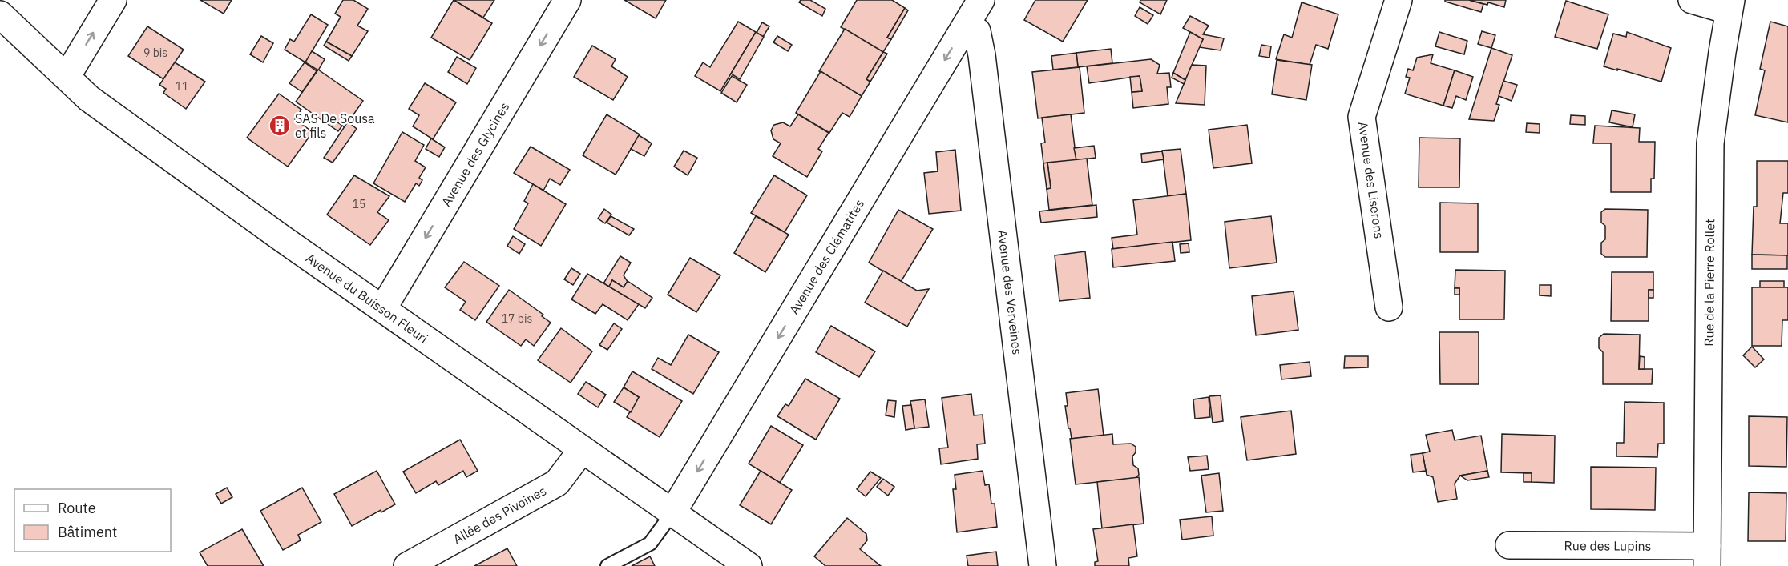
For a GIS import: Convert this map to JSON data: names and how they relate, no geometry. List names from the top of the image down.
{
  "streets": {
    "street": [
      "Avenue des Glycines",
      "Avenue des Liserons",
      "Avenue des Clématites",
      "Rue de la Pierre Rollet",
      "Avenue des Verveines",
      "Avenue du Buisson Fleuri",
      "Allée des Pivoines",
      "Rue des Lupins"
    ]
  },
  "crossings": [
    ["Avenue des Glycines", "Avenue du Buisson Fleuri"],
    ["Avenue des Clématites", "Avenue des Verveines"],
    ["Avenue des Clématites", "Avenue du Buisson Fleuri"],
    ["Rue de la Pierre Rollet", "Rue des Lupins"],
    ["Avenue du Buisson Fleuri", "Allée des Pivoines"]
  ],
  "one_way": ["Avenue des Glycines", "Avenue des Clématites"],
  "places": {
    "building": ["SAS De Sousa et fils"]
  },
  "house_numbers": [
    "9 bis",
    "11",
    "15",
    "17 bis"
  ],
  "legend": ["Route", "Bâtiment"]
}
